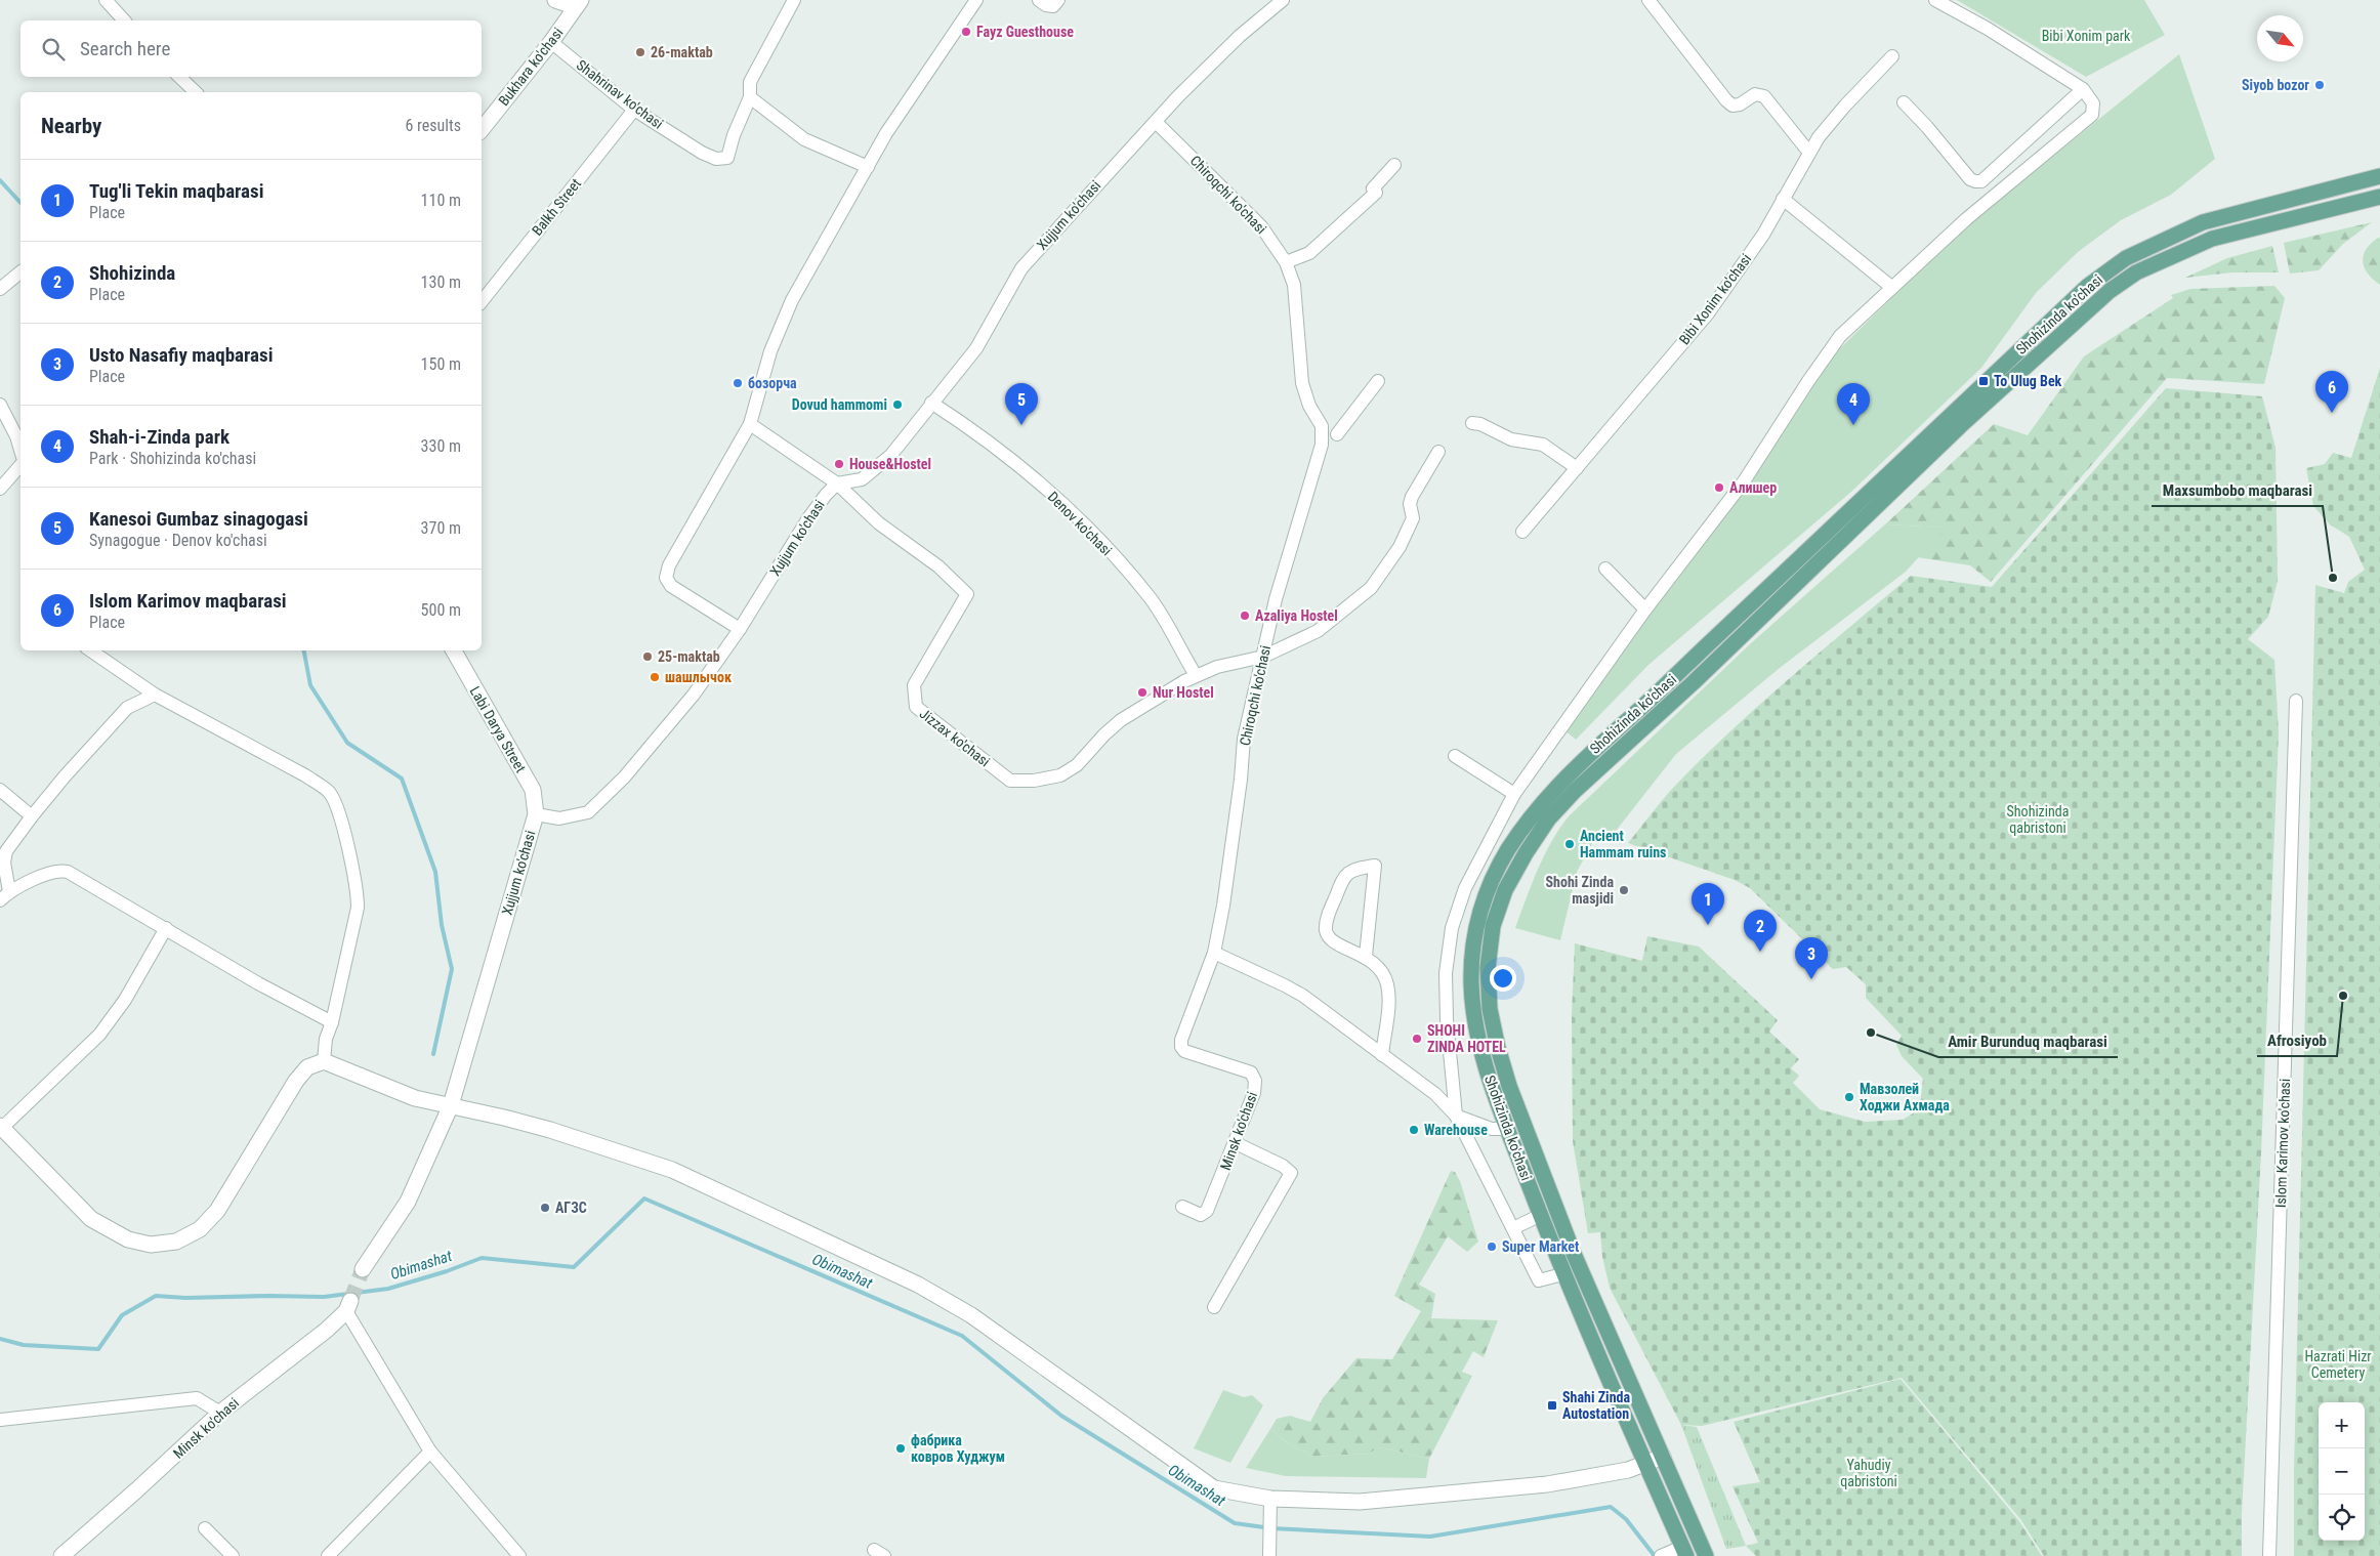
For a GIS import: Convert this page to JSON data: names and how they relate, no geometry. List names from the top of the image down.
{
  "streets": {
    "main road": ["Shohizinda ko'chasi"],
    "street": [
      "Bukhara ko'chasi",
      "Shahrinav ko'chasi",
      "Chiroqchi ko'chasi",
      "Balkh Street",
      "Xujjum ko'chasi",
      "Bibi Xonim ko'chasi",
      "Denov ko'chasi",
      "Labi Darya Street",
      "Jizzax ko'chasi",
      "Minsk ko'chasi",
      "Islom Karimov ko'chasi"
    ]
  },
  "crossings": [
    ["Bukhara ko'chasi", "Shahrinav ko'chasi"],
    ["Shahrinav ko'chasi", "Balkh Street"],
    ["Chiroqchi ko'chasi", "Xujjum ko'chasi"],
    ["Chiroqchi ko'chasi", "Jizzax ko'chasi"],
    ["Chiroqchi ko'chasi", "Minsk ko'chasi"],
    ["Xujjum ko'chasi", "Denov ko'chasi"],
    ["Xujjum ko'chasi", "Labi Darya Street"],
    ["Xujjum ko'chasi", "Jizzax ko'chasi"],
    ["Denov ko'chasi", "Jizzax ko'chasi"]
  ],
  "water": ["Obimashat"],
  "parks": [
    "Bibi Xonim park",
    "Shohizinda qabristoni",
    "Hazrati Hizr Cemetery",
    "Yahudiy qabristoni"
  ],
  "places": {
    "other": [
      "Fayz Guesthouse",
      "26-maktab",
      "Siyob bozor",
      "бозорча",
      "Dovud hammomi",
      "House&Hostel",
      "Алишер",
      "Maxsumbobo maqbarasi",
      "Azaliya Hostel",
      "25-maktab",
      "шашлычок",
      "Nur Hostel",
      "Ancient Hammam ruins",
      "Shohi Zinda masjidi",
      "Afrosiyob",
      "Amir Burunduq maqbarasi",
      "SHOHI ZINDA HOTEL",
      "Мавзолей Ходжи Ахмада",
      "Warehouse",
      "АГЗС",
      "Super Market",
      "фабрика ковров Худжум"
    ],
    "transit": ["To Ulug Bek", "Shahi Zinda Autostation"]
  },
  "north": "bottom right",
  "page": {
    "search": "Search here",
    "heading": ["Nearby", "6 results"],
    "list": [
      {
        "mark": "1",
        "name": "Tug'li Tekin maqbarasi",
        "note": "Place",
        "value": "110 m"
      },
      {
        "mark": "2",
        "name": "Shohizinda",
        "note": "Place",
        "value": "130 m"
      },
      {
        "mark": "3",
        "name": "Usto Nasafiy maqbarasi",
        "note": "Place",
        "value": "150 m"
      },
      {
        "mark": "4",
        "name": "Shah-i-Zinda park",
        "note": "Park · Shohizinda ko'chasi",
        "value": "330 m"
      },
      {
        "mark": "5",
        "name": "Kanesoi Gumbaz sinagogasi",
        "note": "Synagogue · Denov ko'chasi",
        "value": "370 m"
      },
      {
        "mark": "6",
        "name": "Islom Karimov maqbarasi",
        "note": "Place",
        "value": "500 m"
      }
    ],
    "pins": [
      "6",
      "4",
      "5",
      "1",
      "2",
      "3"
    ],
    "map_buttons": ["+", "−"]
  }
}
